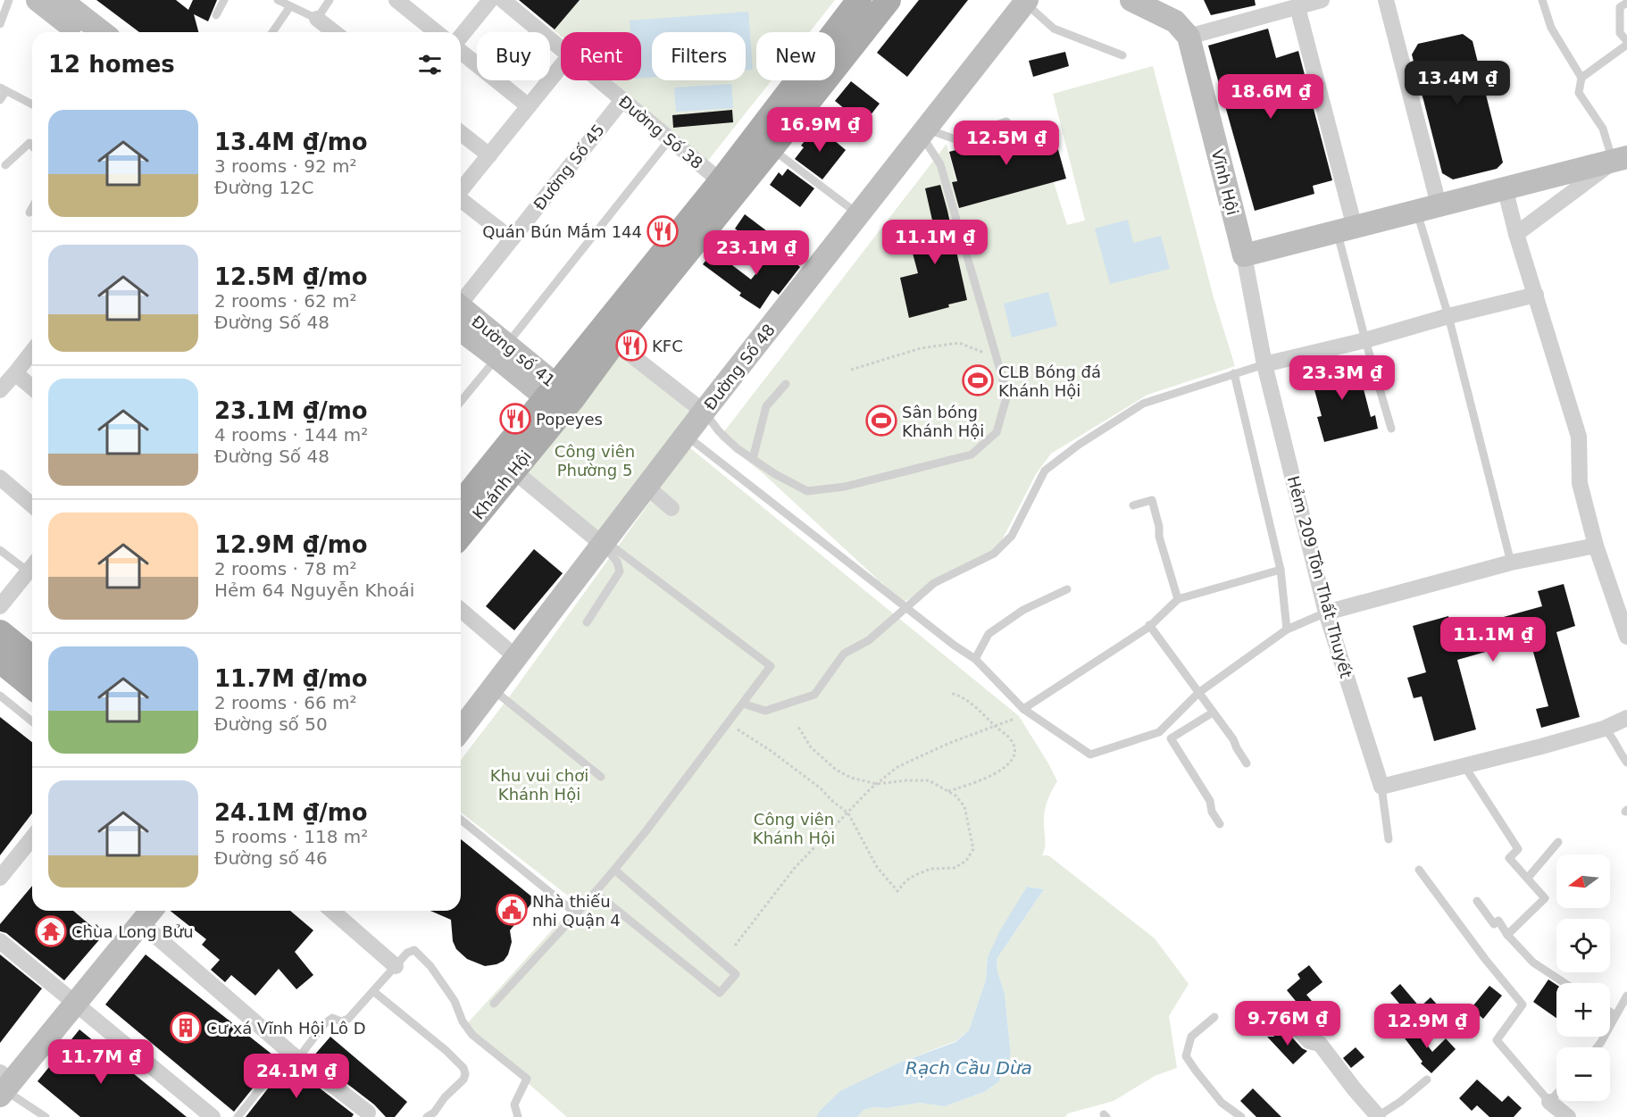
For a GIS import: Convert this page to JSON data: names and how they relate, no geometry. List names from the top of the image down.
{
  "streets": {
    "main road": ["Khánh Hội"],
    "street": [
      "Đường Số 38",
      "Đường Số 45",
      "Vĩnh Hội",
      "Đường số 41",
      "Đường Số 48",
      "Hẻm 209 Tôn Thất Thuyết"
    ]
  },
  "crossings": [
    ["Đường Số 38", "Đường Số 45"],
    ["Đường Số 38", "Khánh Hội"],
    ["Vĩnh Hội", "Hẻm 209 Tôn Thất Thuyết"],
    ["Đường số 41", "Khánh Hội"]
  ],
  "water": ["Rạch Cầu Dừa"],
  "parks": ["Công viên Phường 5", "Khu vui chơi Khánh Hội", "Công viên Khánh Hội"],
  "places": {
    "restaurant": ["Quán Bún Mắm 144", "KFC", "Popeyes"],
    "sports": ["CLB Bóng đá Khánh Hội", "Sân bóng Khánh Hội"],
    "public building": ["Nhà thiếu nhi Quận 4"],
    "temple": ["Chùa Long Bửu"],
    "building": ["Cư xá Vĩnh Hội Lô D"]
  },
  "north": "left",
  "page": {
    "chip": [
      "Buy",
      "Rent",
      "Filters",
      "New"
    ],
    "heading": "12 homes",
    "price": [
      "13.4M ₫",
      "18.6M ₫",
      "16.9M ₫",
      "12.5M ₫",
      "11.1M ₫",
      "23.1M ₫",
      "23.3M ₫",
      "11.1M ₫",
      "9.76M ₫",
      "12.9M ₫",
      "11.7M ₫",
      "24.1M ₫"
    ],
    "list": [
      {
        "name": "13.4M ₫/mo",
        "note": "3 rooms · 92 m² · Đường 12C"
      },
      {
        "name": "12.5M ₫/mo",
        "note": "2 rooms · 62 m² · Đường Số 48"
      },
      {
        "name": "23.1M ₫/mo",
        "note": "4 rooms · 144 m² · Đường Số 48"
      },
      {
        "name": "12.9M ₫/mo",
        "note": "2 rooms · 78 m² · Hẻm 64 Nguyễn Khoái"
      },
      {
        "name": "11.7M ₫/mo",
        "note": "2 rooms · 66 m² · Đường số 50"
      },
      {
        "name": "24.1M ₫/mo",
        "note": "5 rooms · 118 m² · Đường số 46"
      }
    ],
    "map_buttons": ["+", "−"]
  }
}
